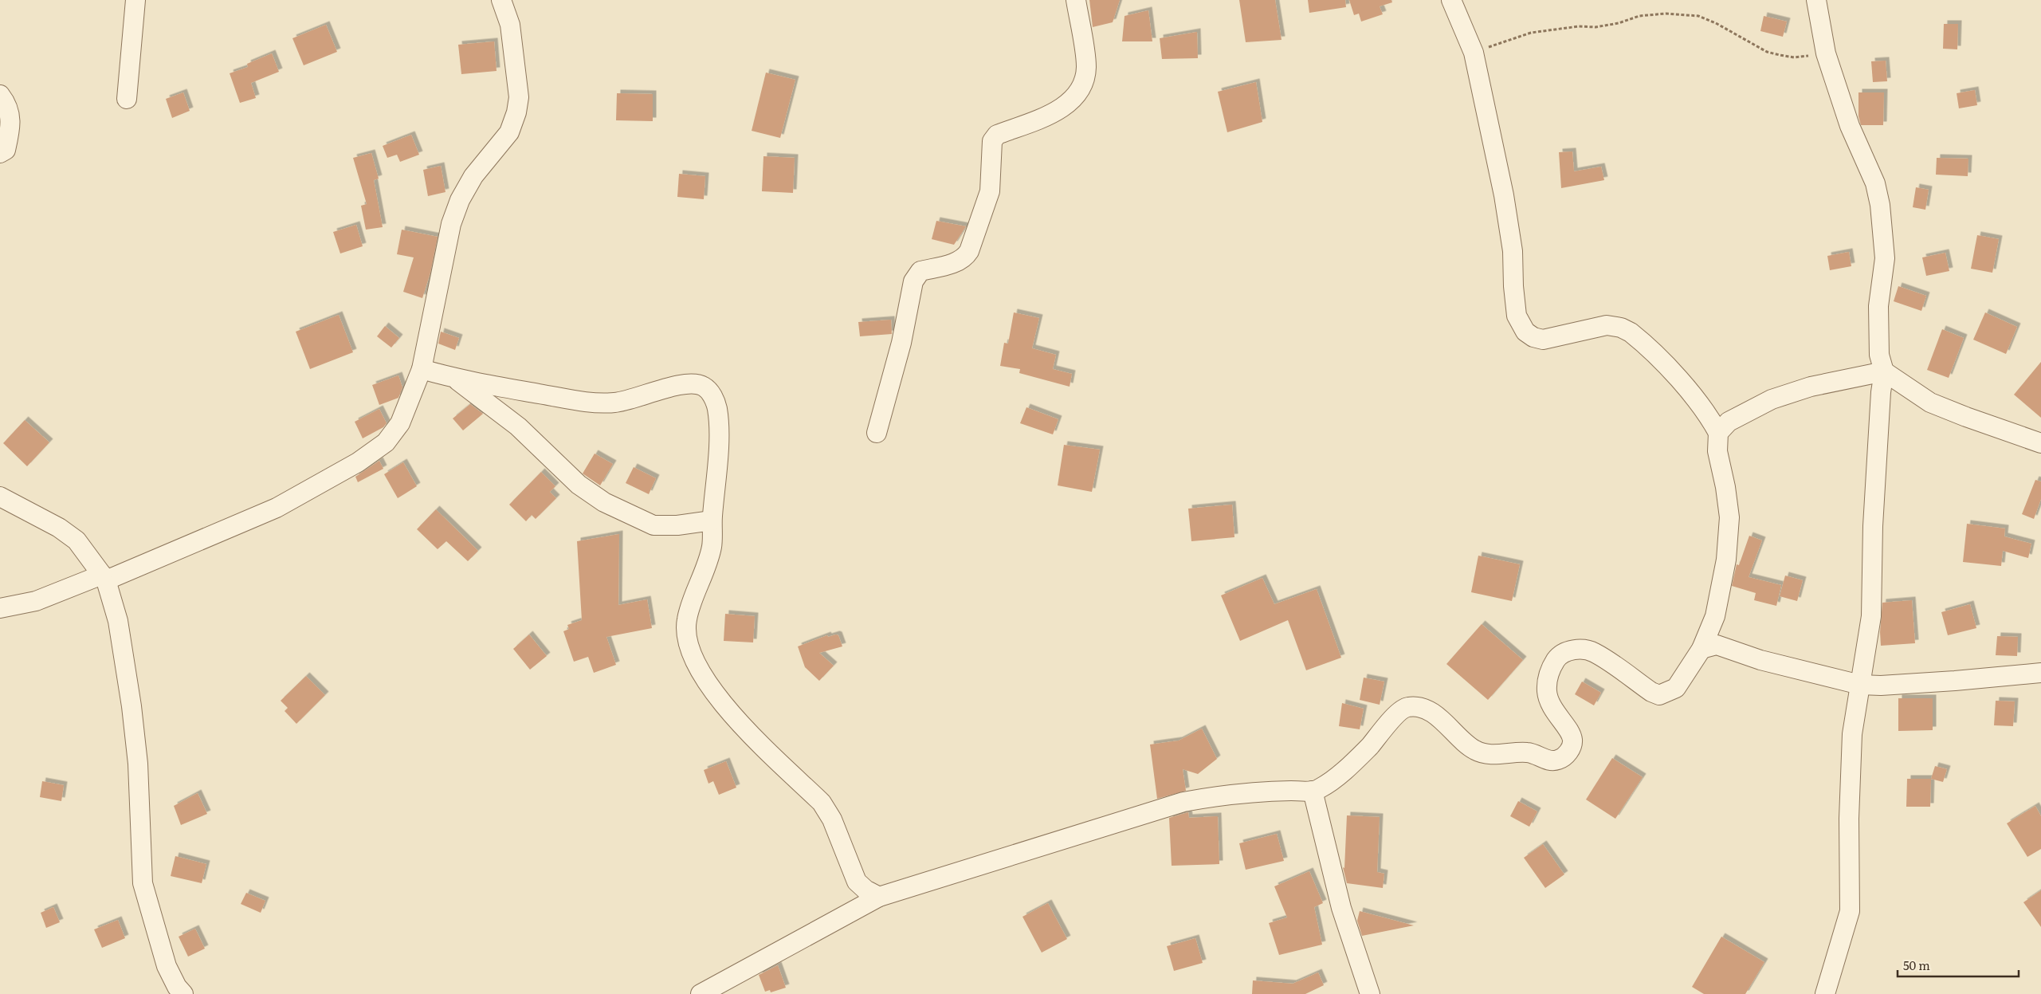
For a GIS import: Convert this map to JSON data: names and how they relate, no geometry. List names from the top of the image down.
{
  "scale_bar": "50 m"
}
